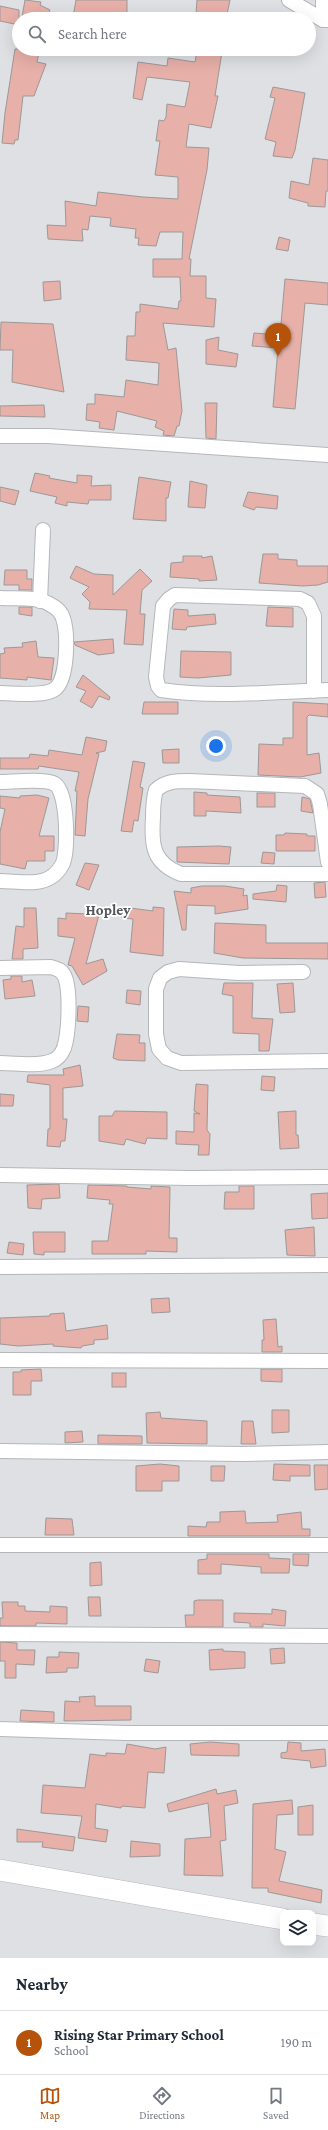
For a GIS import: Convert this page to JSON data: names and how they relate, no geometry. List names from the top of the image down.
{
  "districts": ["Hopley"],
  "page": {
    "search": "Search here",
    "pins": "1",
    "heading": "Nearby",
    "list": [
      {
        "mark": "1",
        "name": "Rising Star Primary School",
        "note": "School",
        "value": "190 m"
      }
    ],
    "nav": ["Map", "Directions", "Saved"]
  }
}
